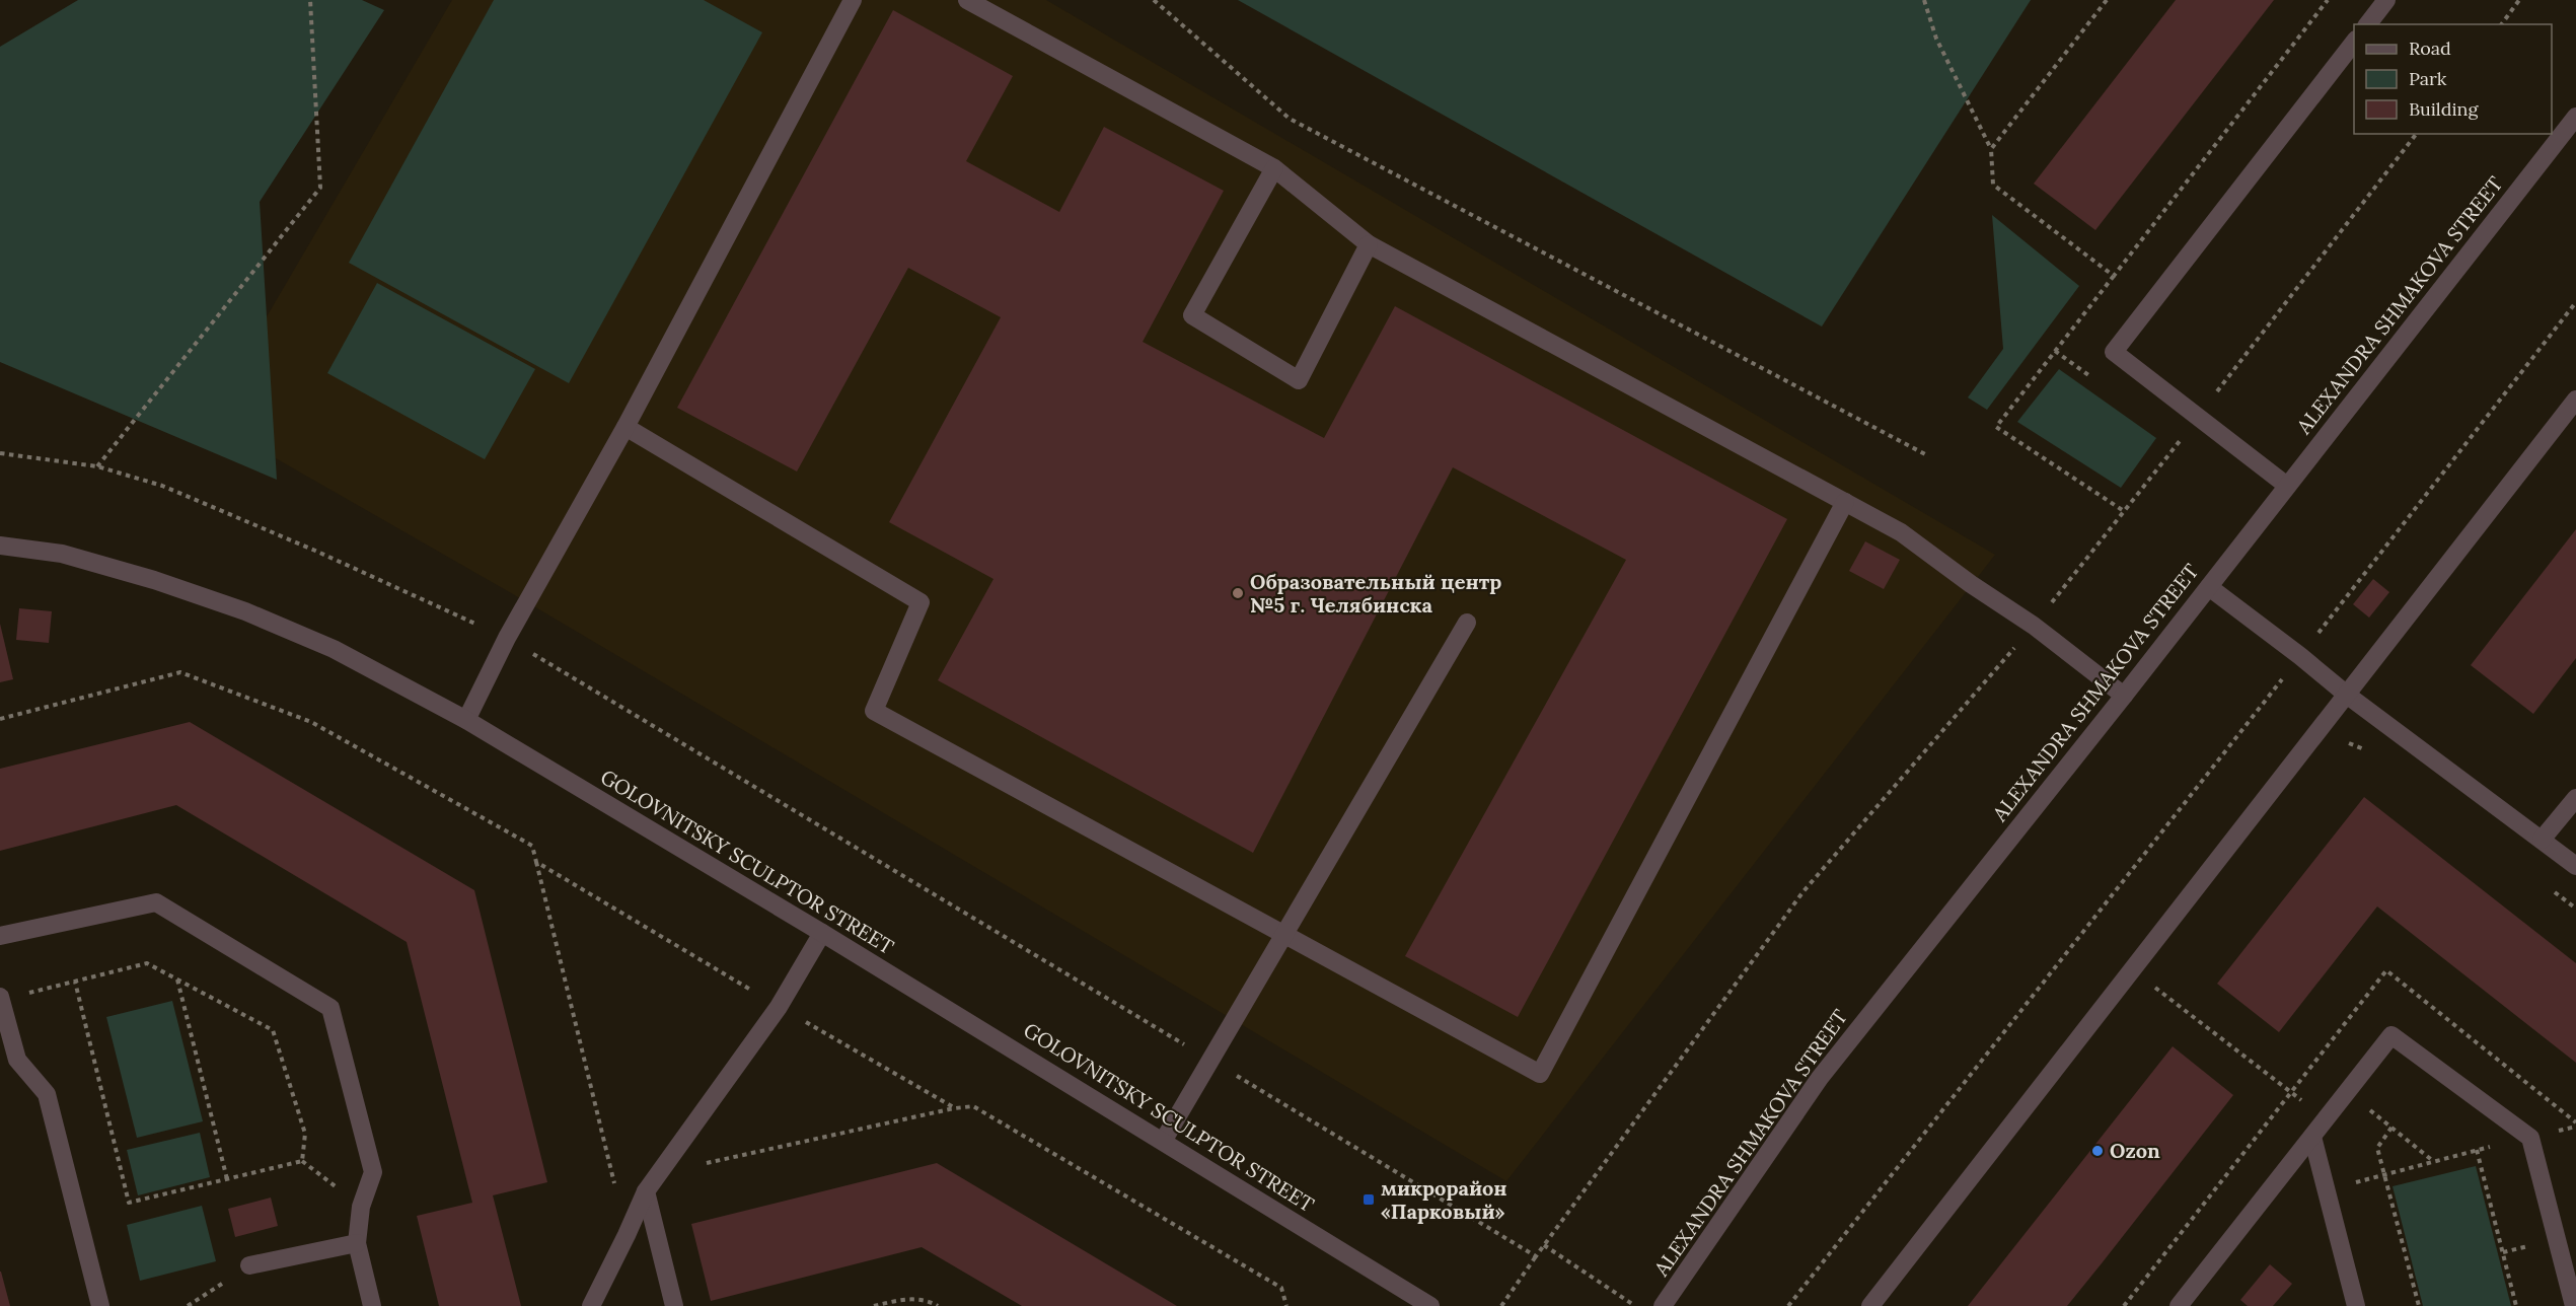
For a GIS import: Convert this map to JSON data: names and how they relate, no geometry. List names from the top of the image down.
{
  "streets": {
    "street": ["ALEXANDRA SHMAKOVA STREET", "GOLOVNITSKY SCULPTOR STREET"]
  },
  "places": {
    "other": ["Образовательный центр №5 г. Челябинска", "Ozon"],
    "transit": ["микрорайон «Парковый»"]
  },
  "legend": ["Road", "Park", "Building"]
}
